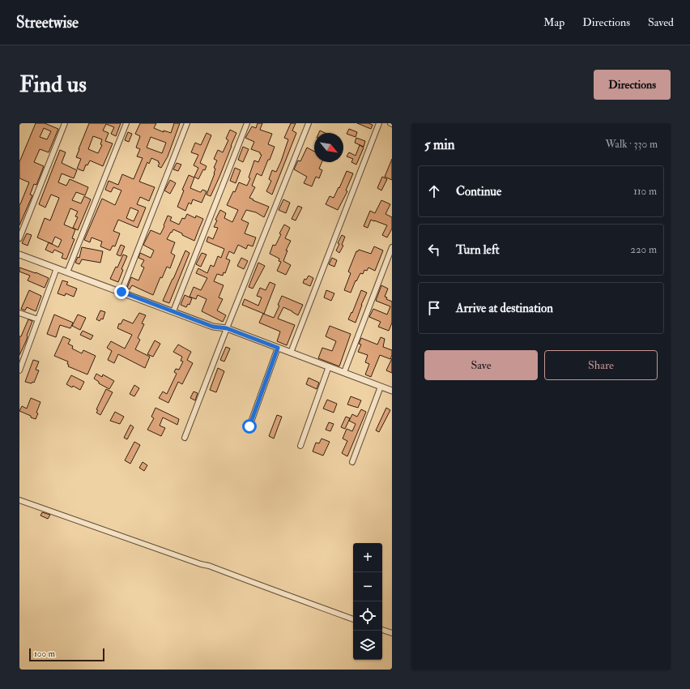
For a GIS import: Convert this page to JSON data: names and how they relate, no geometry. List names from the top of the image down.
{
  "scale_bar": "100 m",
  "north": "bottom right",
  "page": {
    "header": "Streetwise",
    "nav": ["Map", "Directions", "Saved"],
    "buttons": [
      "Directions",
      ["Save", "Share"]
    ],
    "title": "Find us",
    "heading": ["5 min", "Walk · 330 m"],
    "list": [
      ["Continue", "110 m"],
      ["Turn left", "220 m"],
      "Arrive at destination"
    ],
    "map_buttons": ["+", "−"],
    "scale": "100 m"
  }
}
